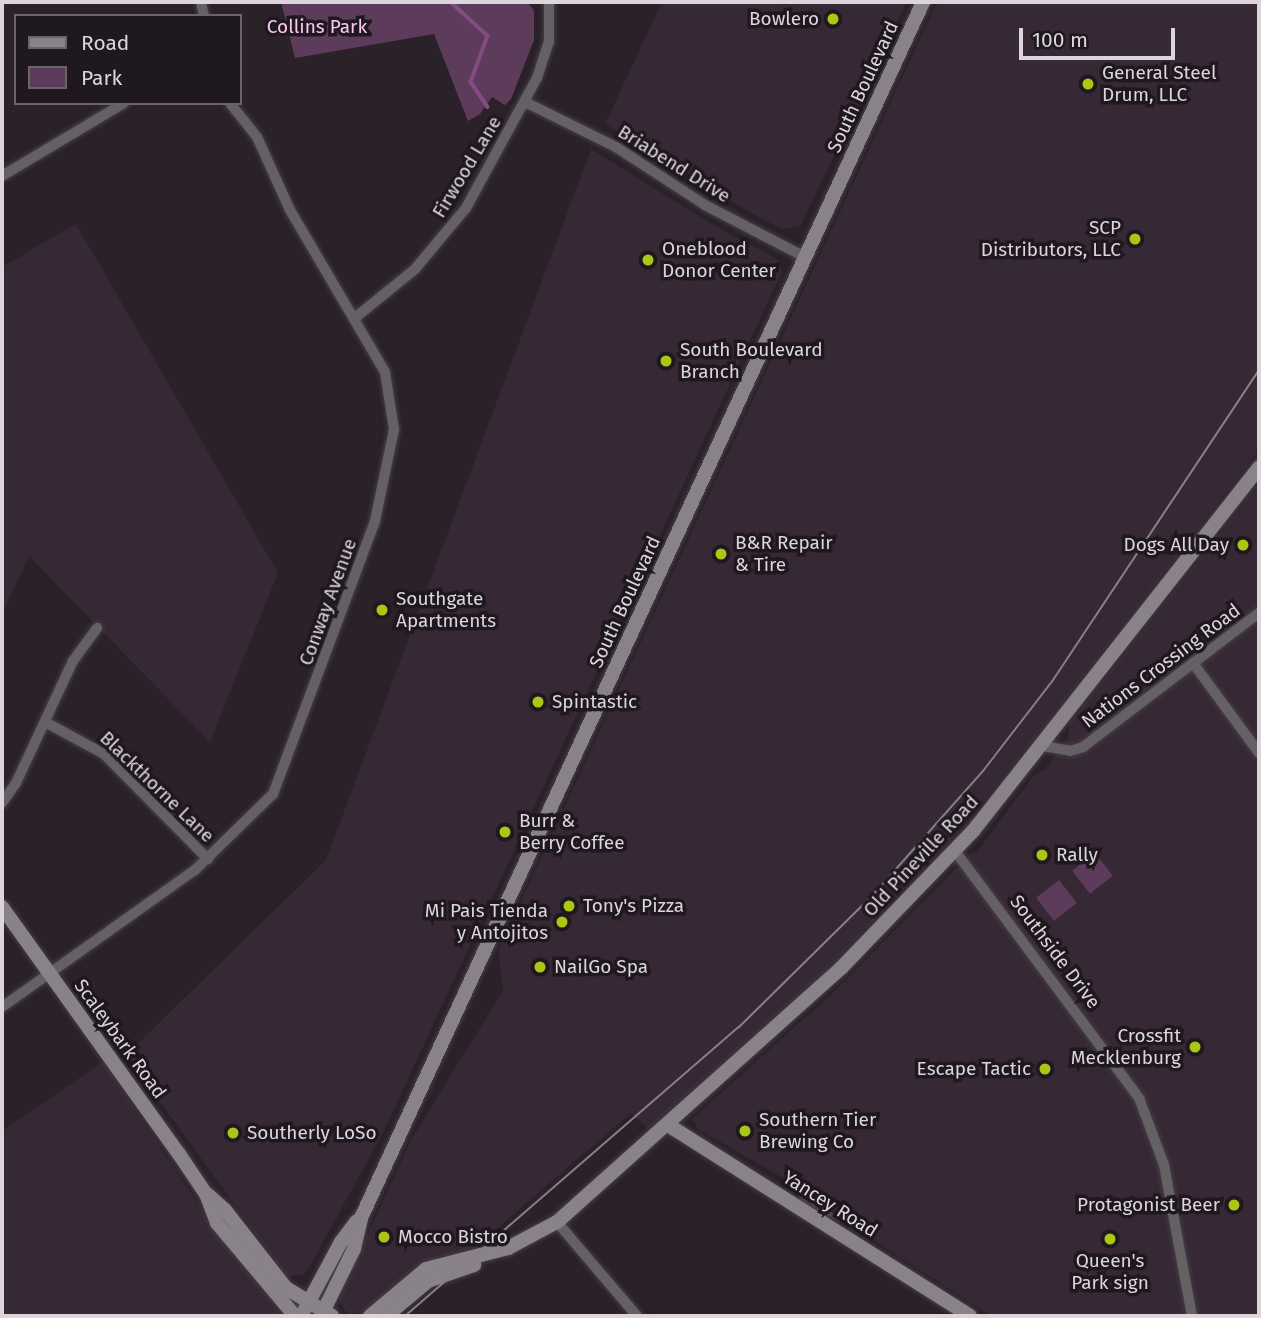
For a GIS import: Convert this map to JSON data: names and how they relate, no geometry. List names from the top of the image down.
{
  "streets": {
    "street": [
      "South Boulevard",
      "Briabend Drive",
      "Firwood Lane",
      "Conway Avenue",
      "Nations Crossing Road",
      "Blackthorne Lane",
      "Old Pineville Road",
      "Southside Drive",
      "Scaleybark Road",
      "Yancey Road"
    ]
  },
  "crossings": [
    ["South Boulevard", "Briabend Drive"],
    ["South Boulevard", "Scaleybark Road"],
    ["Briabend Drive", "Firwood Lane"],
    ["Firwood Lane", "Conway Avenue"],
    ["Conway Avenue", "Blackthorne Lane"],
    ["Conway Avenue", "Scaleybark Road"],
    ["Nations Crossing Road", "Old Pineville Road"],
    ["Old Pineville Road", "Southside Drive"],
    ["Old Pineville Road", "Yancey Road"]
  ],
  "parks": ["Collins Park"],
  "places": [
    "Bowlero",
    "General Steel Drum, LLC",
    "SCP Distributors, LLC",
    "Oneblood Donor Center",
    "South Boulevard Branch",
    "Dogs All Day",
    "B&R Repair & Tire",
    "Southgate Apartments",
    "Spintastic",
    "Burr & Berry Coffee",
    "Rally",
    "Tony's Pizza",
    "Mi Pais Tienda y Antojitos",
    "NailGo Spa",
    "Crossfit Mecklenburg",
    "Escape Tactic",
    "Southern Tier Brewing Co",
    "Southerly LoSo",
    "Protagonist Beer",
    "Mocco Bistro",
    "Queen's Park sign"
  ],
  "legend": ["Road", "Park"],
  "scale_bar": "100 m"
}
